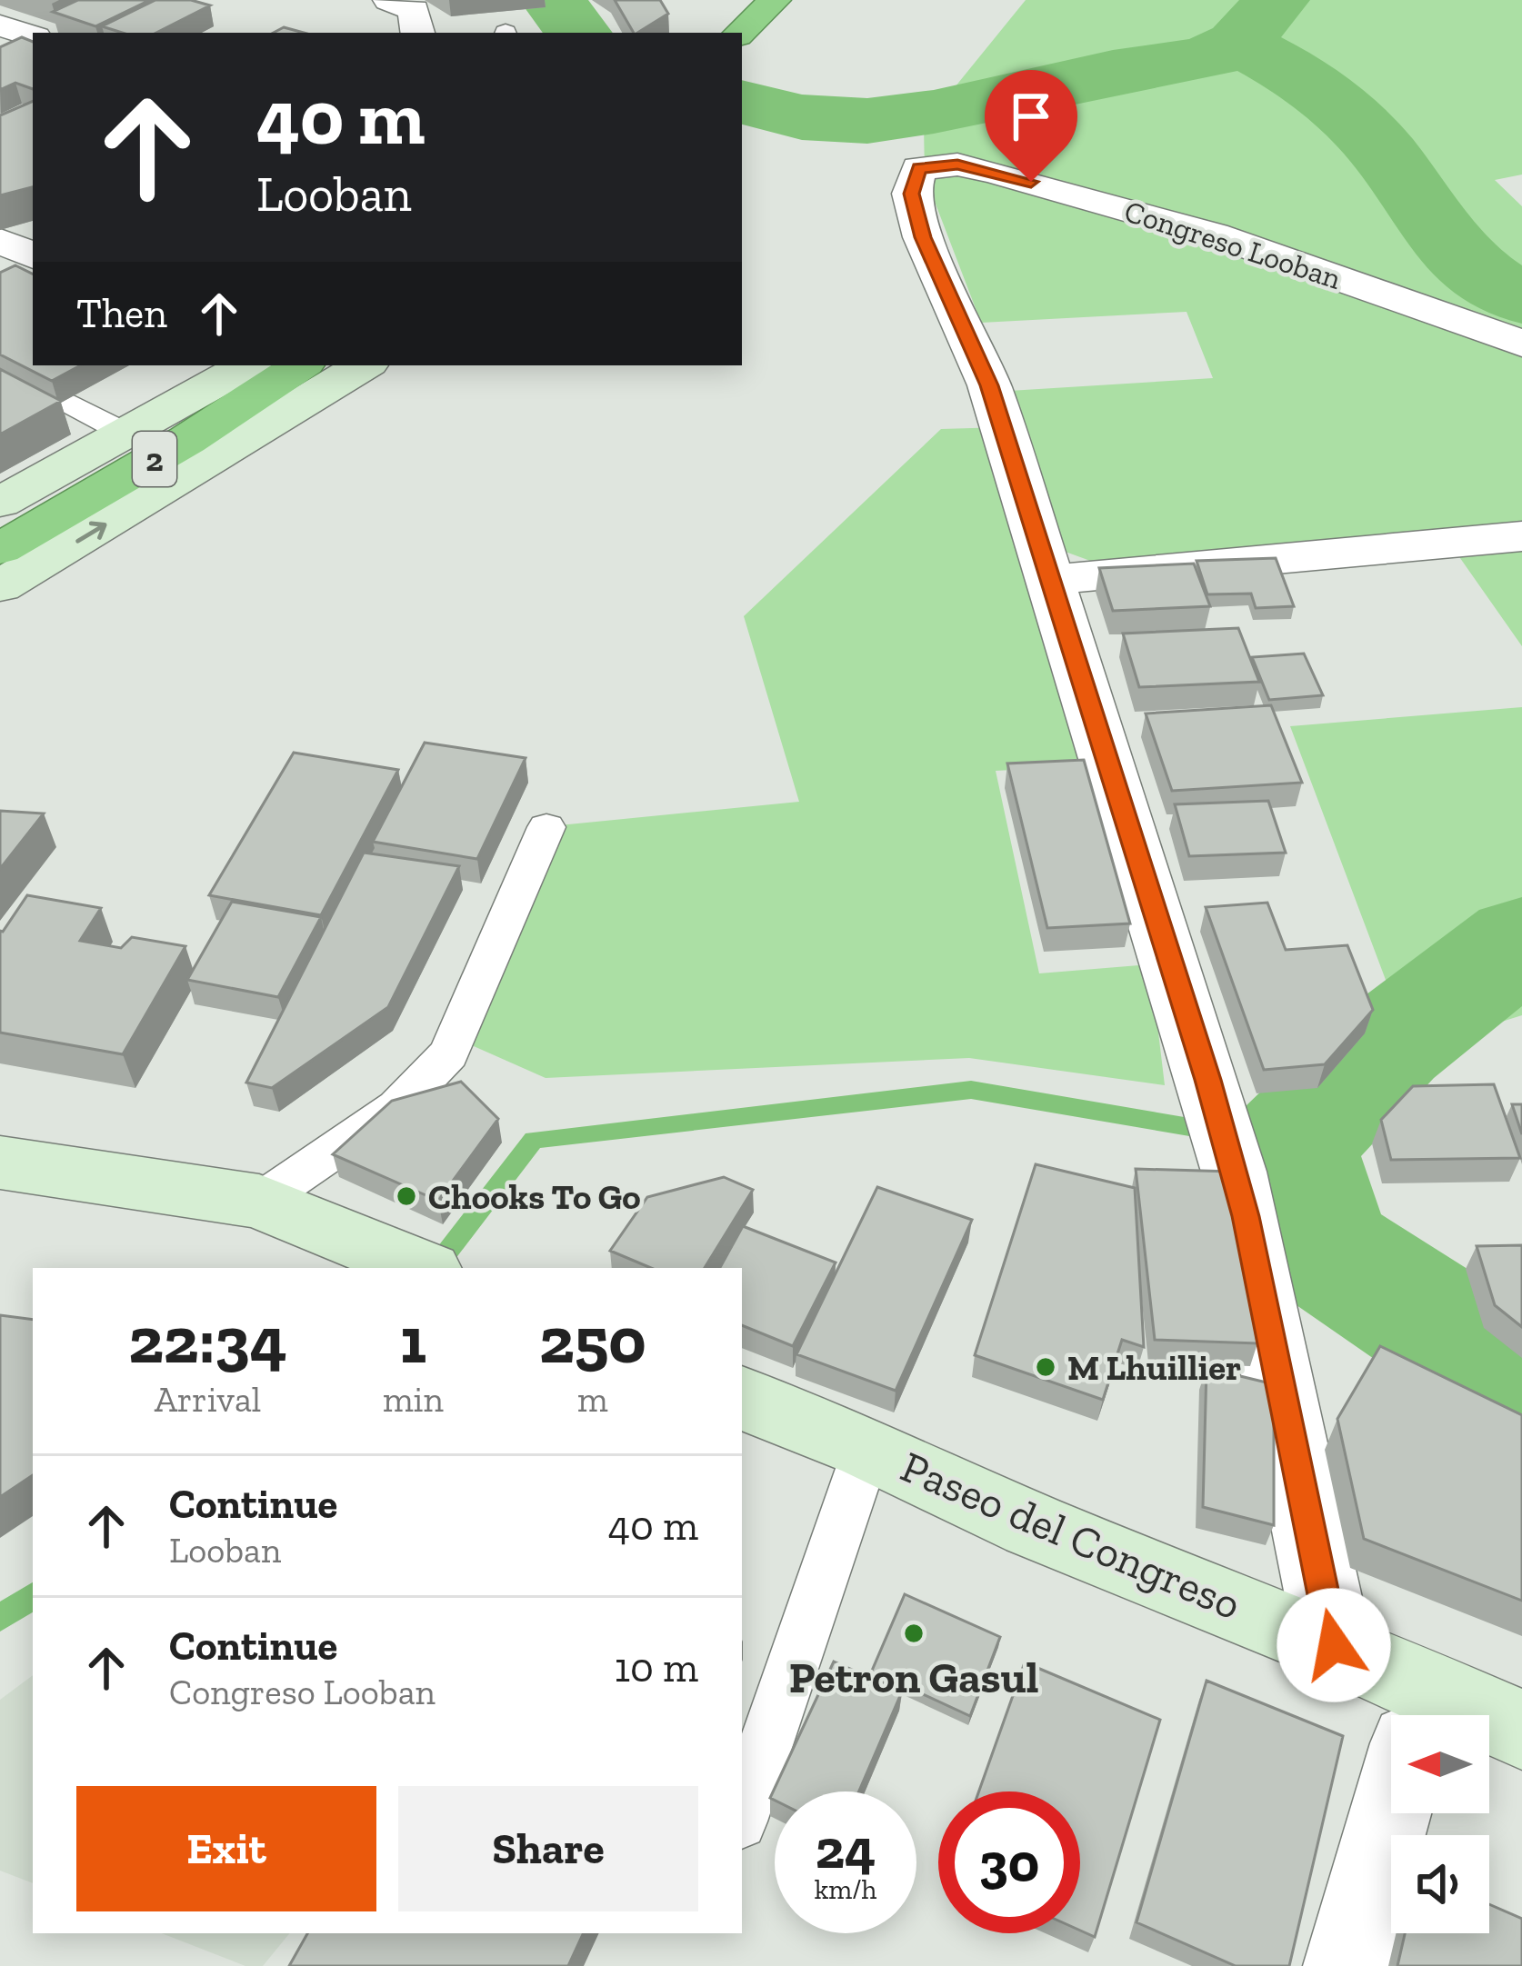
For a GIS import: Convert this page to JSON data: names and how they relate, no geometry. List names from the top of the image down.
{
  "streets": {
    "highway": ["2"],
    "main road": ["Paseo del Congreso"],
    "street": ["Congreso Looban"]
  },
  "crossings": [
    ["Congreso Looban", "Paseo del Congreso"]
  ],
  "places": ["Chooks To Go", "M Lhuillier", "Petron Gasul"],
  "north": "left",
  "page": {
    "turn": ["40 m", "Looban"],
    "then": "Then",
    "eta": [
      "22:34",
      "Arrival",
      "1",
      "min",
      "250",
      "m"
    ],
    "list": [
      {
        "name": "Continue",
        "note": "Looban",
        "value": "40 m"
      },
      {
        "name": "Continue",
        "note": "Congreso Looban",
        "value": "10 m"
      }
    ],
    "buttons": ["Exit", "Share"],
    "speed": "24 km/h",
    "limit": "30"
  }
}
